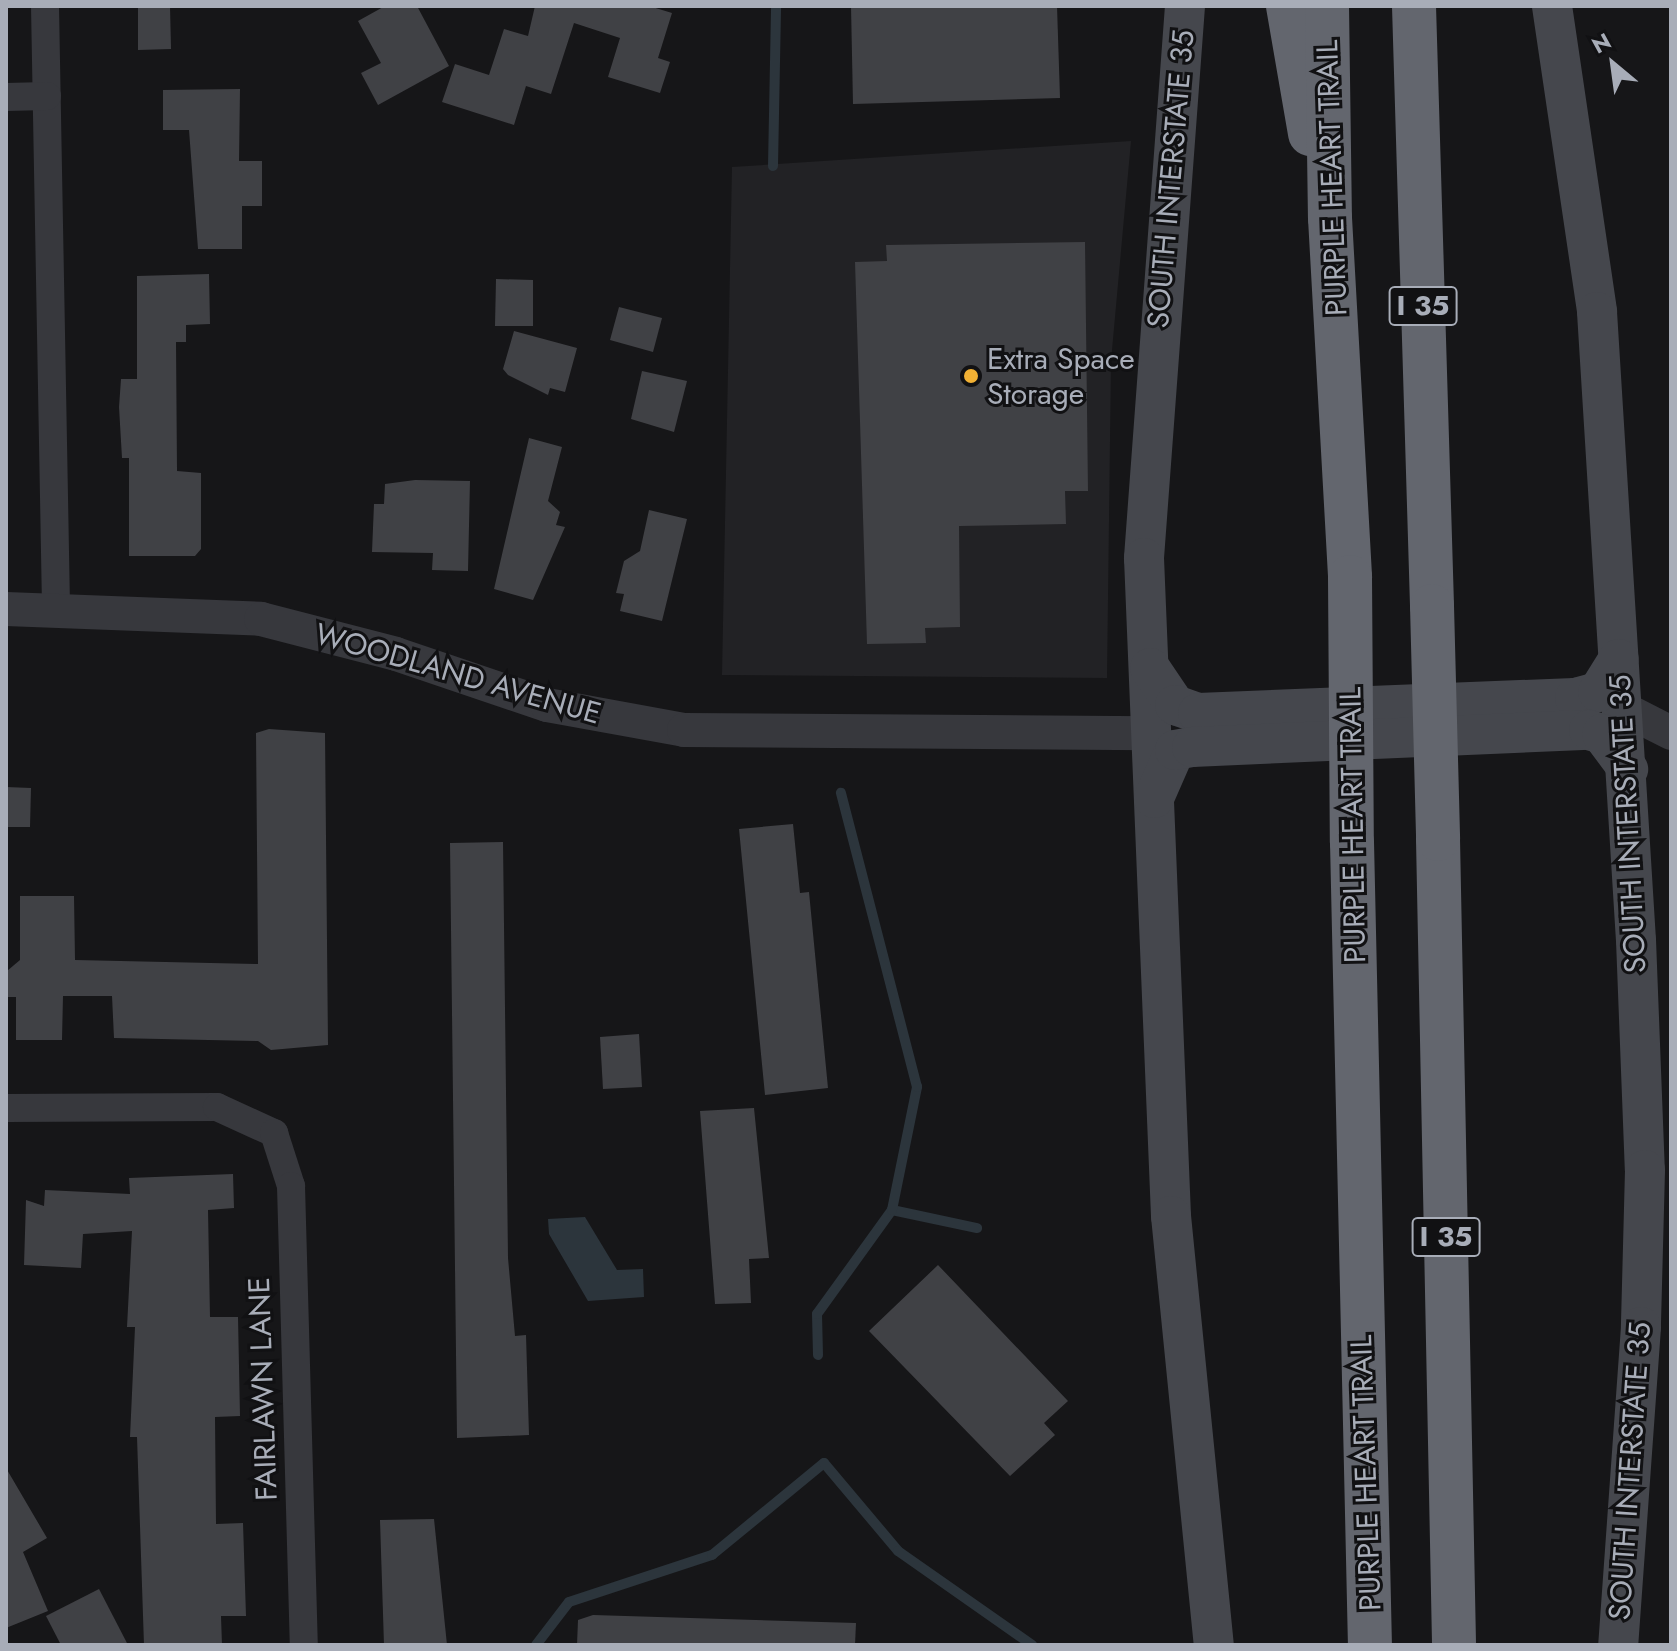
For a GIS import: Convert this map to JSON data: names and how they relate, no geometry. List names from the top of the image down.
{
  "streets": {
    "highway": ["PURPLE HEART TRAIL", "I 35"],
    "main road": ["SOUTH INTERSTATE 35"],
    "street": ["WOODLAND AVENUE", "FAIRLAWN LANE"]
  },
  "crossings": [
    ["SOUTH INTERSTATE 35", "WOODLAND AVENUE"]
  ],
  "places": ["Extra Space Storage"],
  "north": "top left"
}
